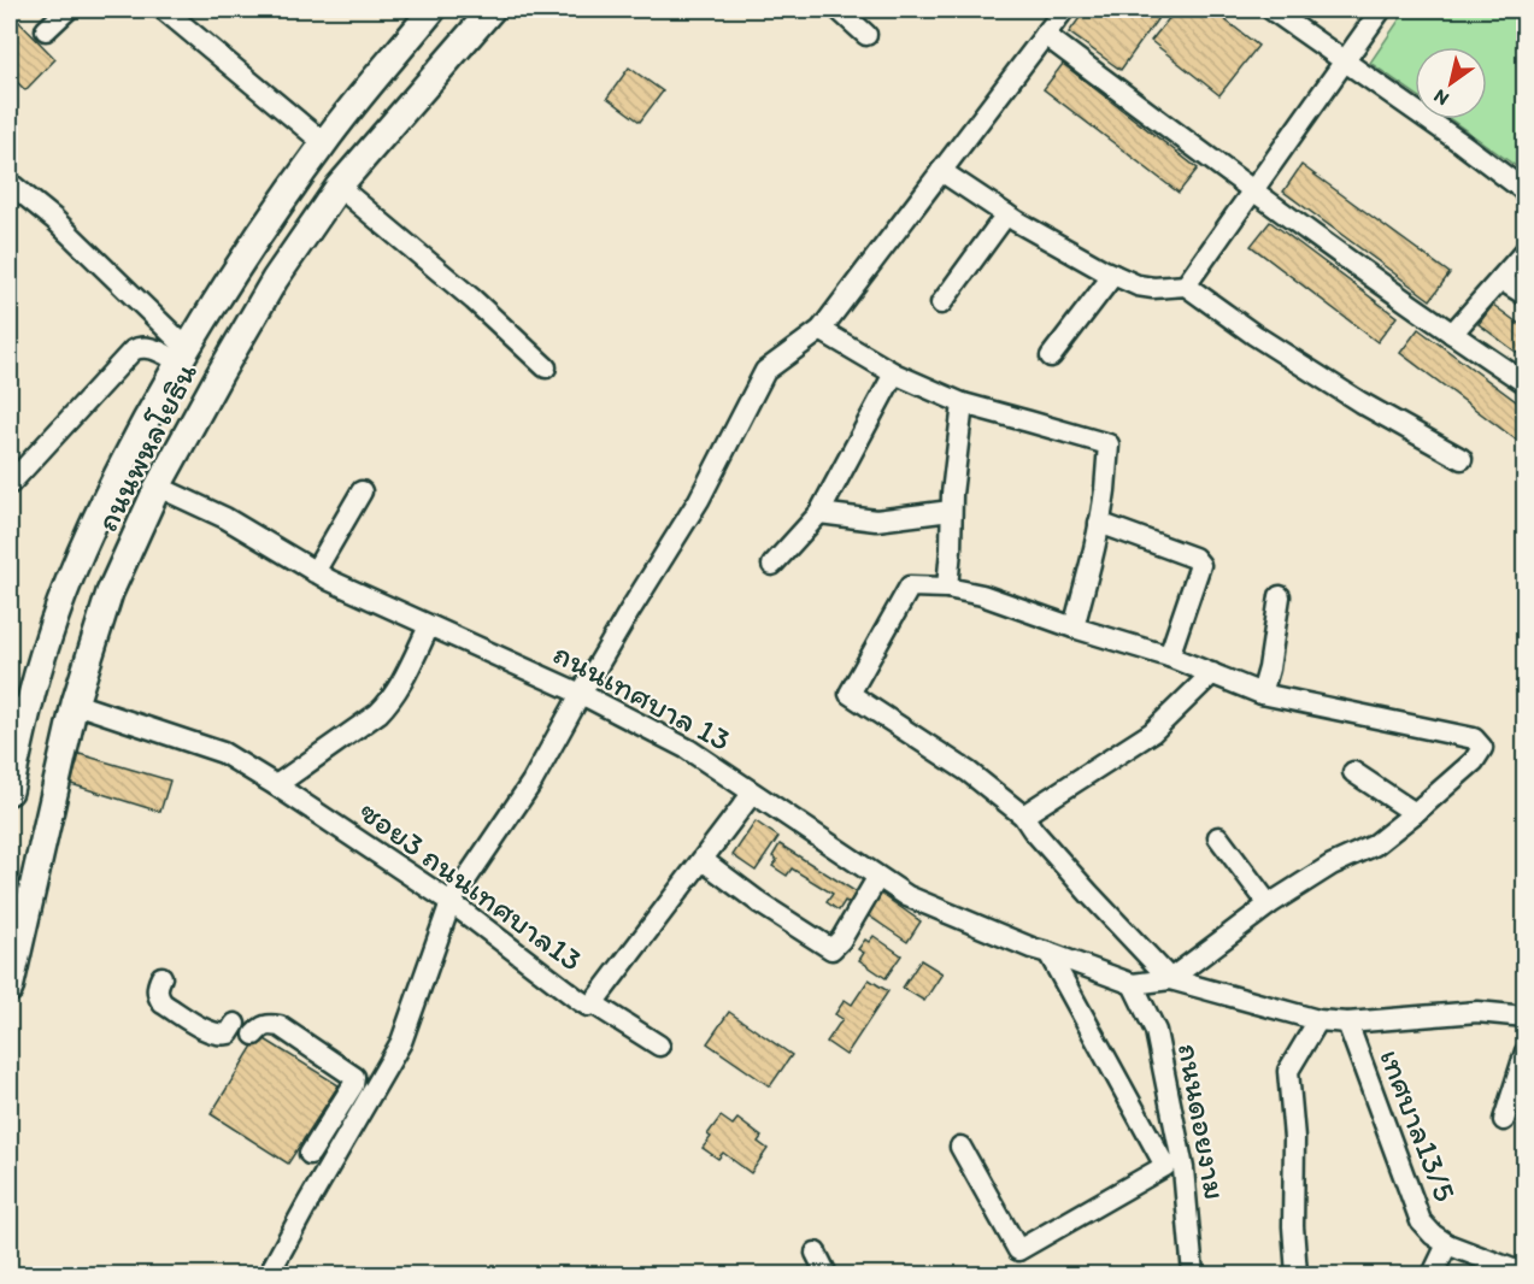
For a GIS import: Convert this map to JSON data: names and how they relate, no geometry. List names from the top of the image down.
{
  "streets": {
    "main road": ["ถนนพหลโยธิน"],
    "street": [
      "ถนนเทศบาล 13",
      "ซอย3 ถนนเทศบาล13",
      "ถนนดอยงาม",
      "เทศบาล13/5"
    ]
  },
  "crossings": [
    ["ถนนพหลโยธิน", "ถนนเทศบาล 13"],
    ["ถนนพหลโยธิน", "ซอย3 ถนนเทศบาล13"],
    ["ถนนเทศบาล 13", "ซอย3 ถนนเทศบาล13"],
    ["ถนนเทศบาล 13", "ถนนดอยงาม"]
  ],
  "north": "bottom left"
}
